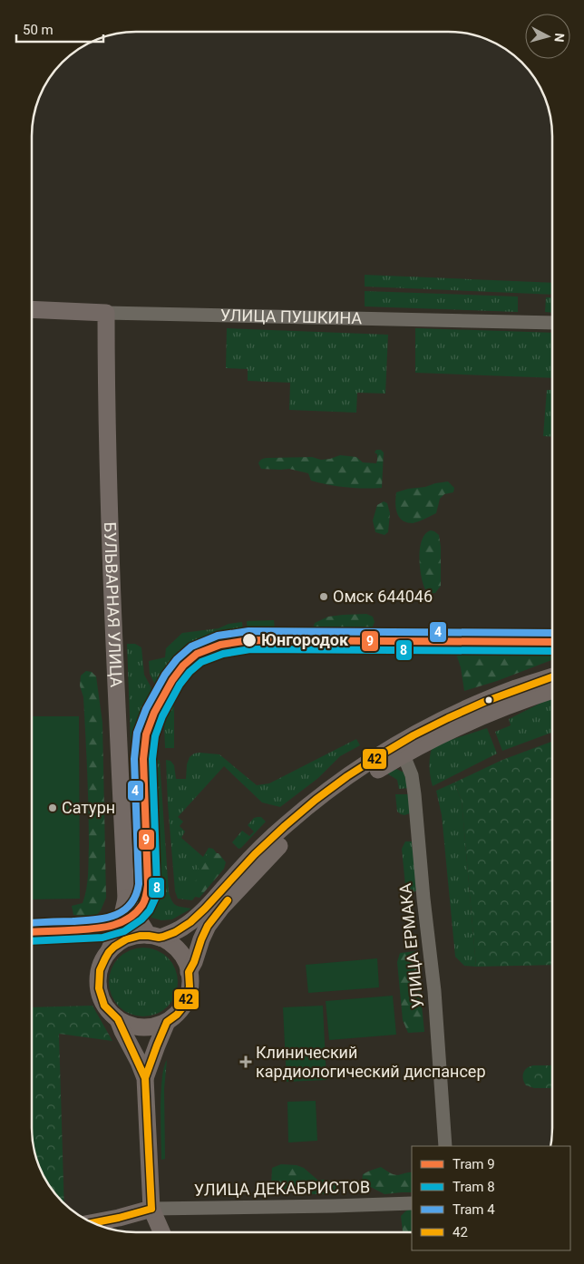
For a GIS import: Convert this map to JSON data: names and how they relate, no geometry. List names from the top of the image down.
{
  "streets": {
    "main road": ["УЛИЦА ПУШКИНА", "БУЛЬВАРНАЯ УЛИЦА"],
    "street": ["УЛИЦА ЕРМАКА", "УЛИЦА ДЕКАБРИСТОВ"]
  },
  "crossings": [
    ["УЛИЦА ПУШКИНА", "БУЛЬВАРНАЯ УЛИЦА"]
  ],
  "places": {
    "other": ["Омск 644046", "Юнгородок", "Сатурн"],
    "health": ["Клинический кардиологический диспансер"]
  },
  "lines": [
    "tram line 4",
    "tram line 9",
    "tram line 8",
    "transit line 42"
  ],
  "legend": [
    "Tram 9",
    "Tram 8",
    "Tram 4",
    "42"
  ],
  "scale_bar": "50 m",
  "north": "right"
}
